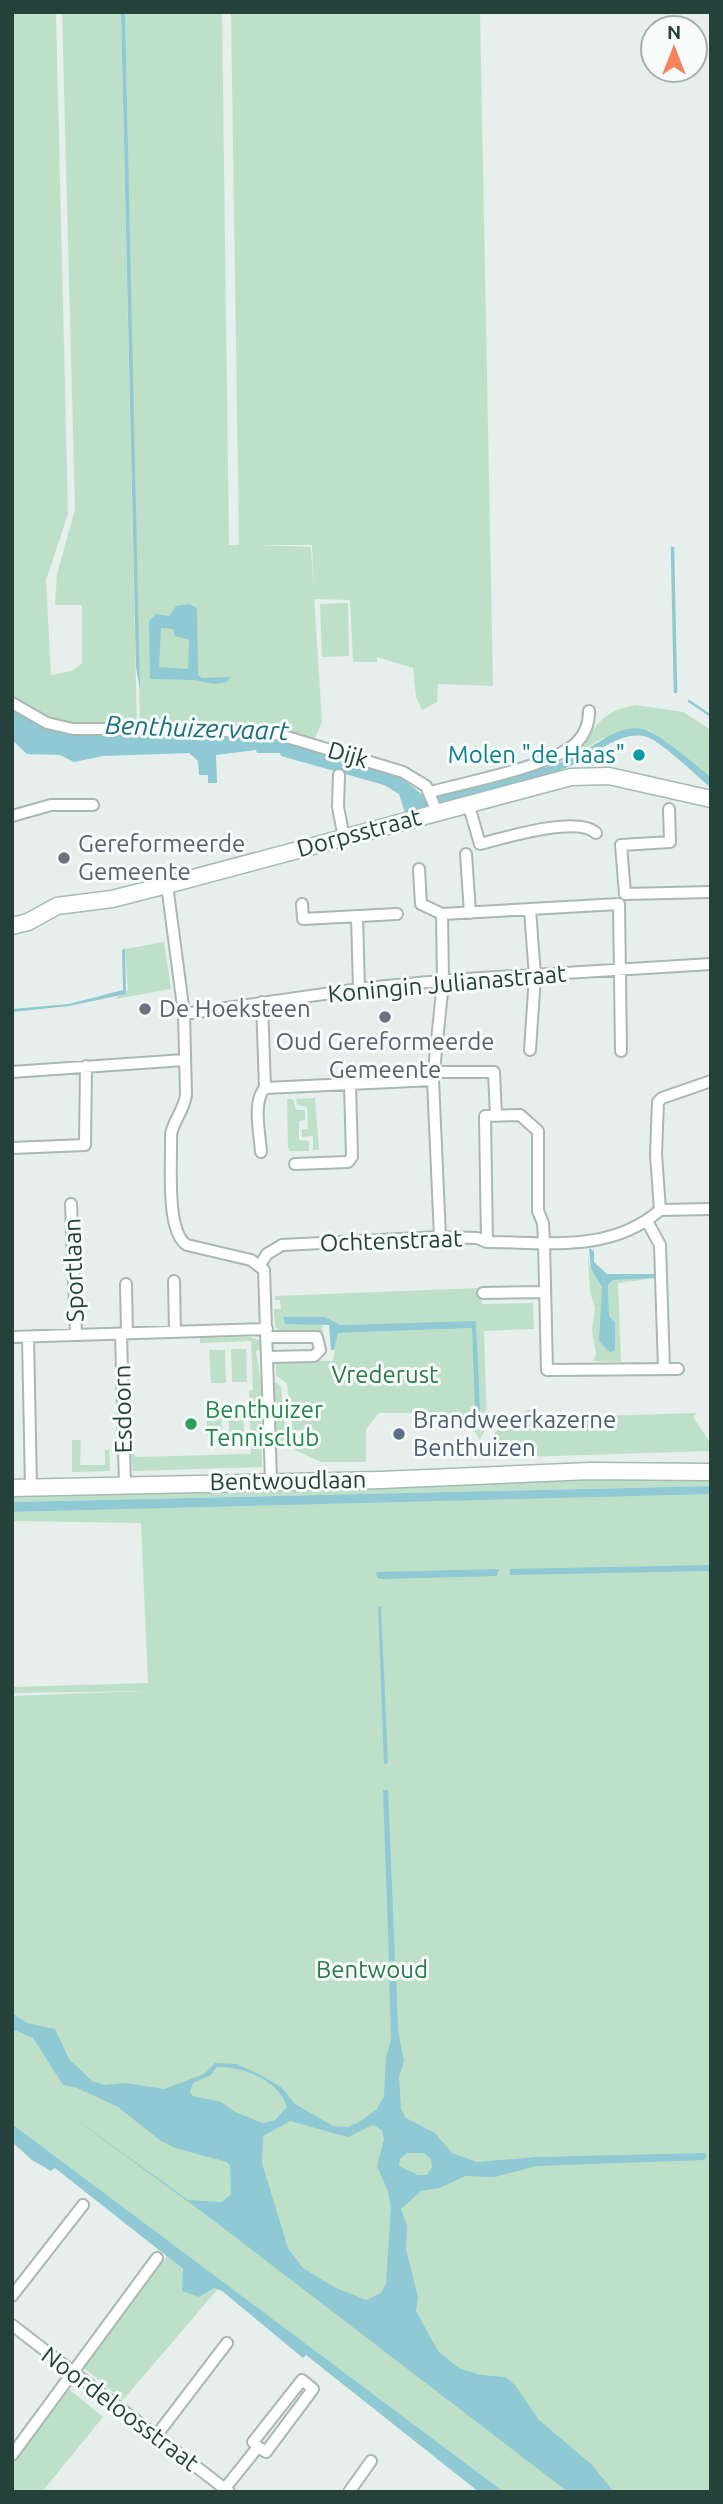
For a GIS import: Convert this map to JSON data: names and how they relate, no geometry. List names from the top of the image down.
{
  "streets": {
    "street": [
      "Dijk",
      "Dorpsstraat",
      "Koningin Julianastraat",
      "Ochtenstraat",
      "Sportlaan",
      "Esdoorn",
      "Bentwoudlaan",
      "Noordeloosstraat"
    ]
  },
  "crossings": [
    ["Dijk", "Dorpsstraat"],
    ["Sportlaan", "Esdoorn"],
    ["Esdoorn", "Bentwoudlaan"]
  ],
  "water": ["Benthuizervaart"],
  "parks": ["Vrederust", "Bentwoud"],
  "places": [
    "Molen \"de Haas\"",
    "Gereformeerde Gemeente",
    "De Hoeksteen",
    "Oud Gereformeerde Gemeente",
    "Benthuizer Tennisclub",
    "Brandweerkazerne Benthuizen"
  ],
  "north": "top"
}
